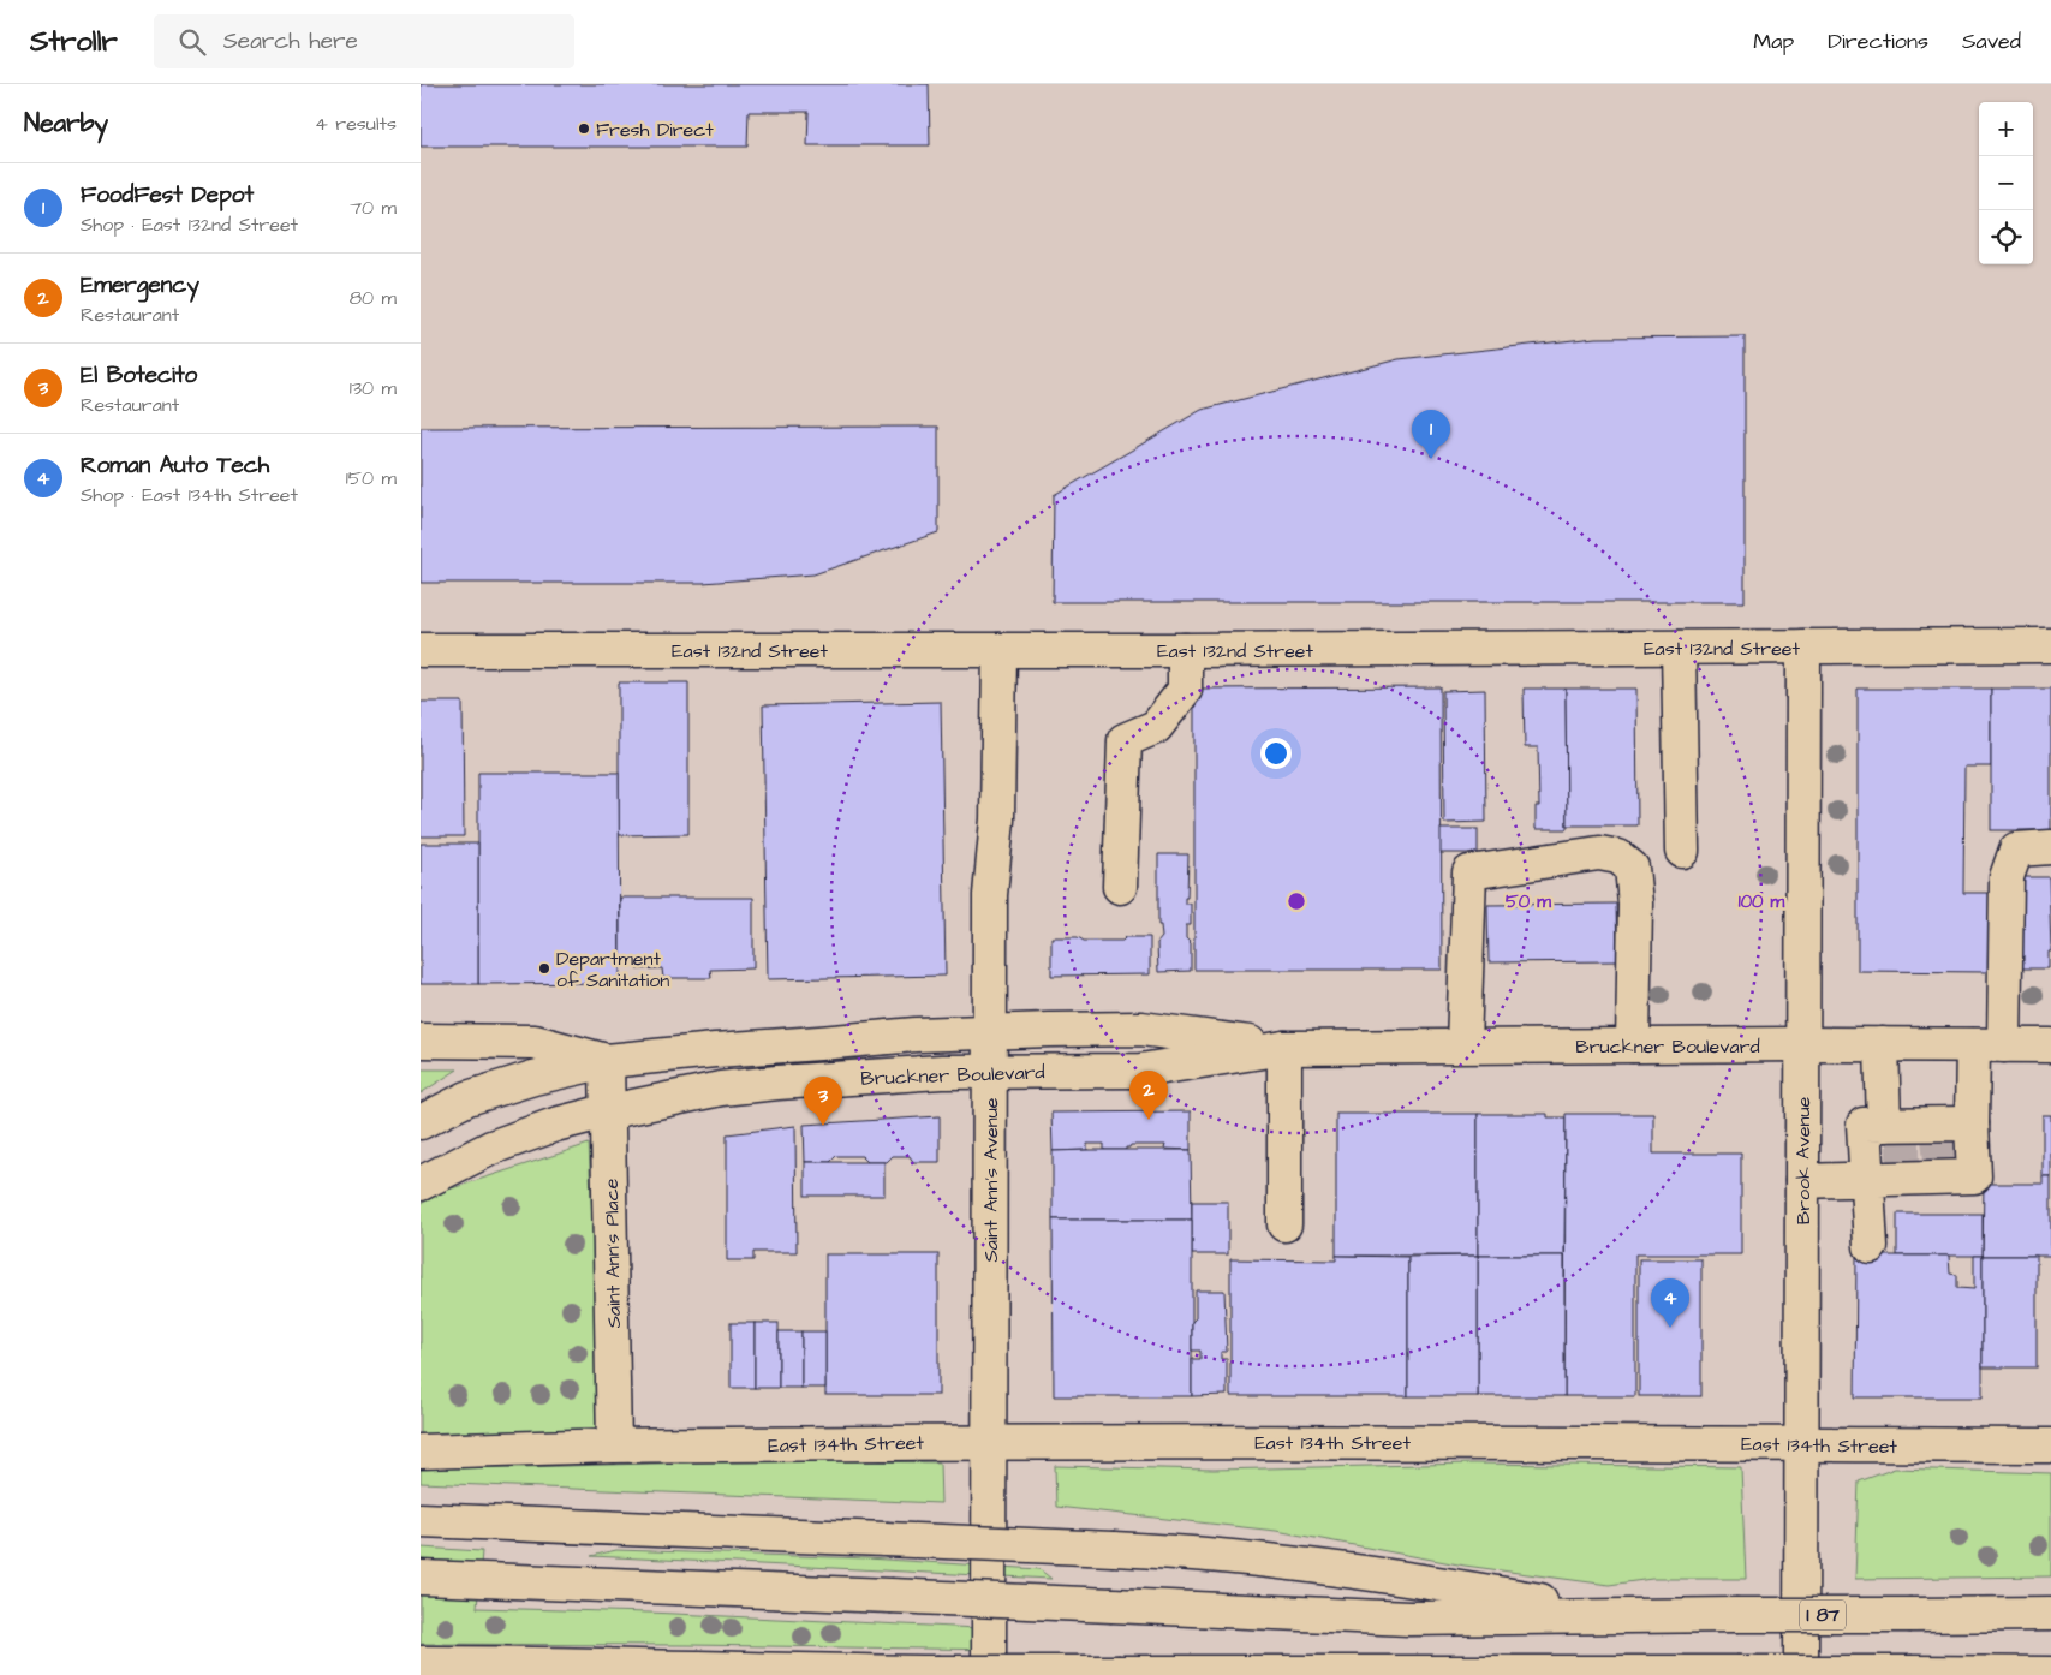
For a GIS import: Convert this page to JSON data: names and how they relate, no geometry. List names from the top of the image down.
{
  "streets": {
    "main road": [
      "East 132nd Street",
      "Bruckner Boulevard",
      "Brook Avenue",
      "Saint Ann's Avenue",
      "Saint Ann's Place",
      "East 134th Street",
      "I 87"
    ]
  },
  "crossings": [
    ["East 132nd Street", "Brook Avenue"],
    ["East 132nd Street", "Saint Ann's Avenue"],
    ["Bruckner Boulevard", "Brook Avenue"],
    ["Bruckner Boulevard", "Saint Ann's Avenue"],
    ["Bruckner Boulevard", "Saint Ann's Place"],
    ["Brook Avenue", "East 134th Street"],
    ["Saint Ann's Avenue", "East 134th Street"],
    ["Saint Ann's Place", "East 134th Street"]
  ],
  "places": ["Fresh Direct", "Department of Sanitation"],
  "page": {
    "header": "Strollr",
    "search": "Search here",
    "nav": ["Map", "Directions", "Saved"],
    "heading": ["Nearby", "4 results"],
    "map_buttons": ["+", "−"],
    "list": [
      {
        "mark": "1",
        "name": "FoodFest Depot",
        "note": "Shop · East 132nd Street",
        "value": "70 m"
      },
      {
        "mark": "2",
        "name": "Emergency",
        "note": "Restaurant",
        "value": "80 m"
      },
      {
        "mark": "3",
        "name": "El Botecito",
        "note": "Restaurant",
        "value": "130 m"
      },
      {
        "mark": "4",
        "name": "Roman Auto Tech",
        "note": "Shop · East 134th Street",
        "value": "150 m"
      }
    ],
    "pins": [
      "1",
      "2",
      "3",
      "4"
    ]
  },
  "rings": ["50 m", "100 m"]
}
